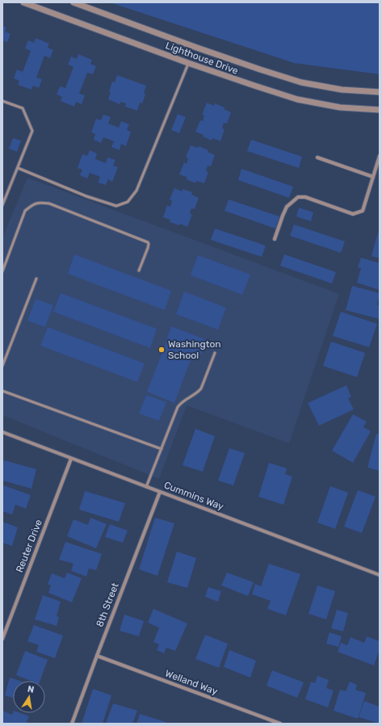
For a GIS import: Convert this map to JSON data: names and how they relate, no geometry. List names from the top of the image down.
{
  "streets": {
    "street": [
      "Lighthouse Drive",
      "Cummins Way",
      "Reuter Drive",
      "8th Street",
      "Welland Way"
    ]
  },
  "crossings": [
    ["Cummins Way", "Reuter Drive"],
    ["Cummins Way", "8th Street"],
    ["8th Street", "Welland Way"]
  ],
  "places": ["Washington School"],
  "north": "top"
}
